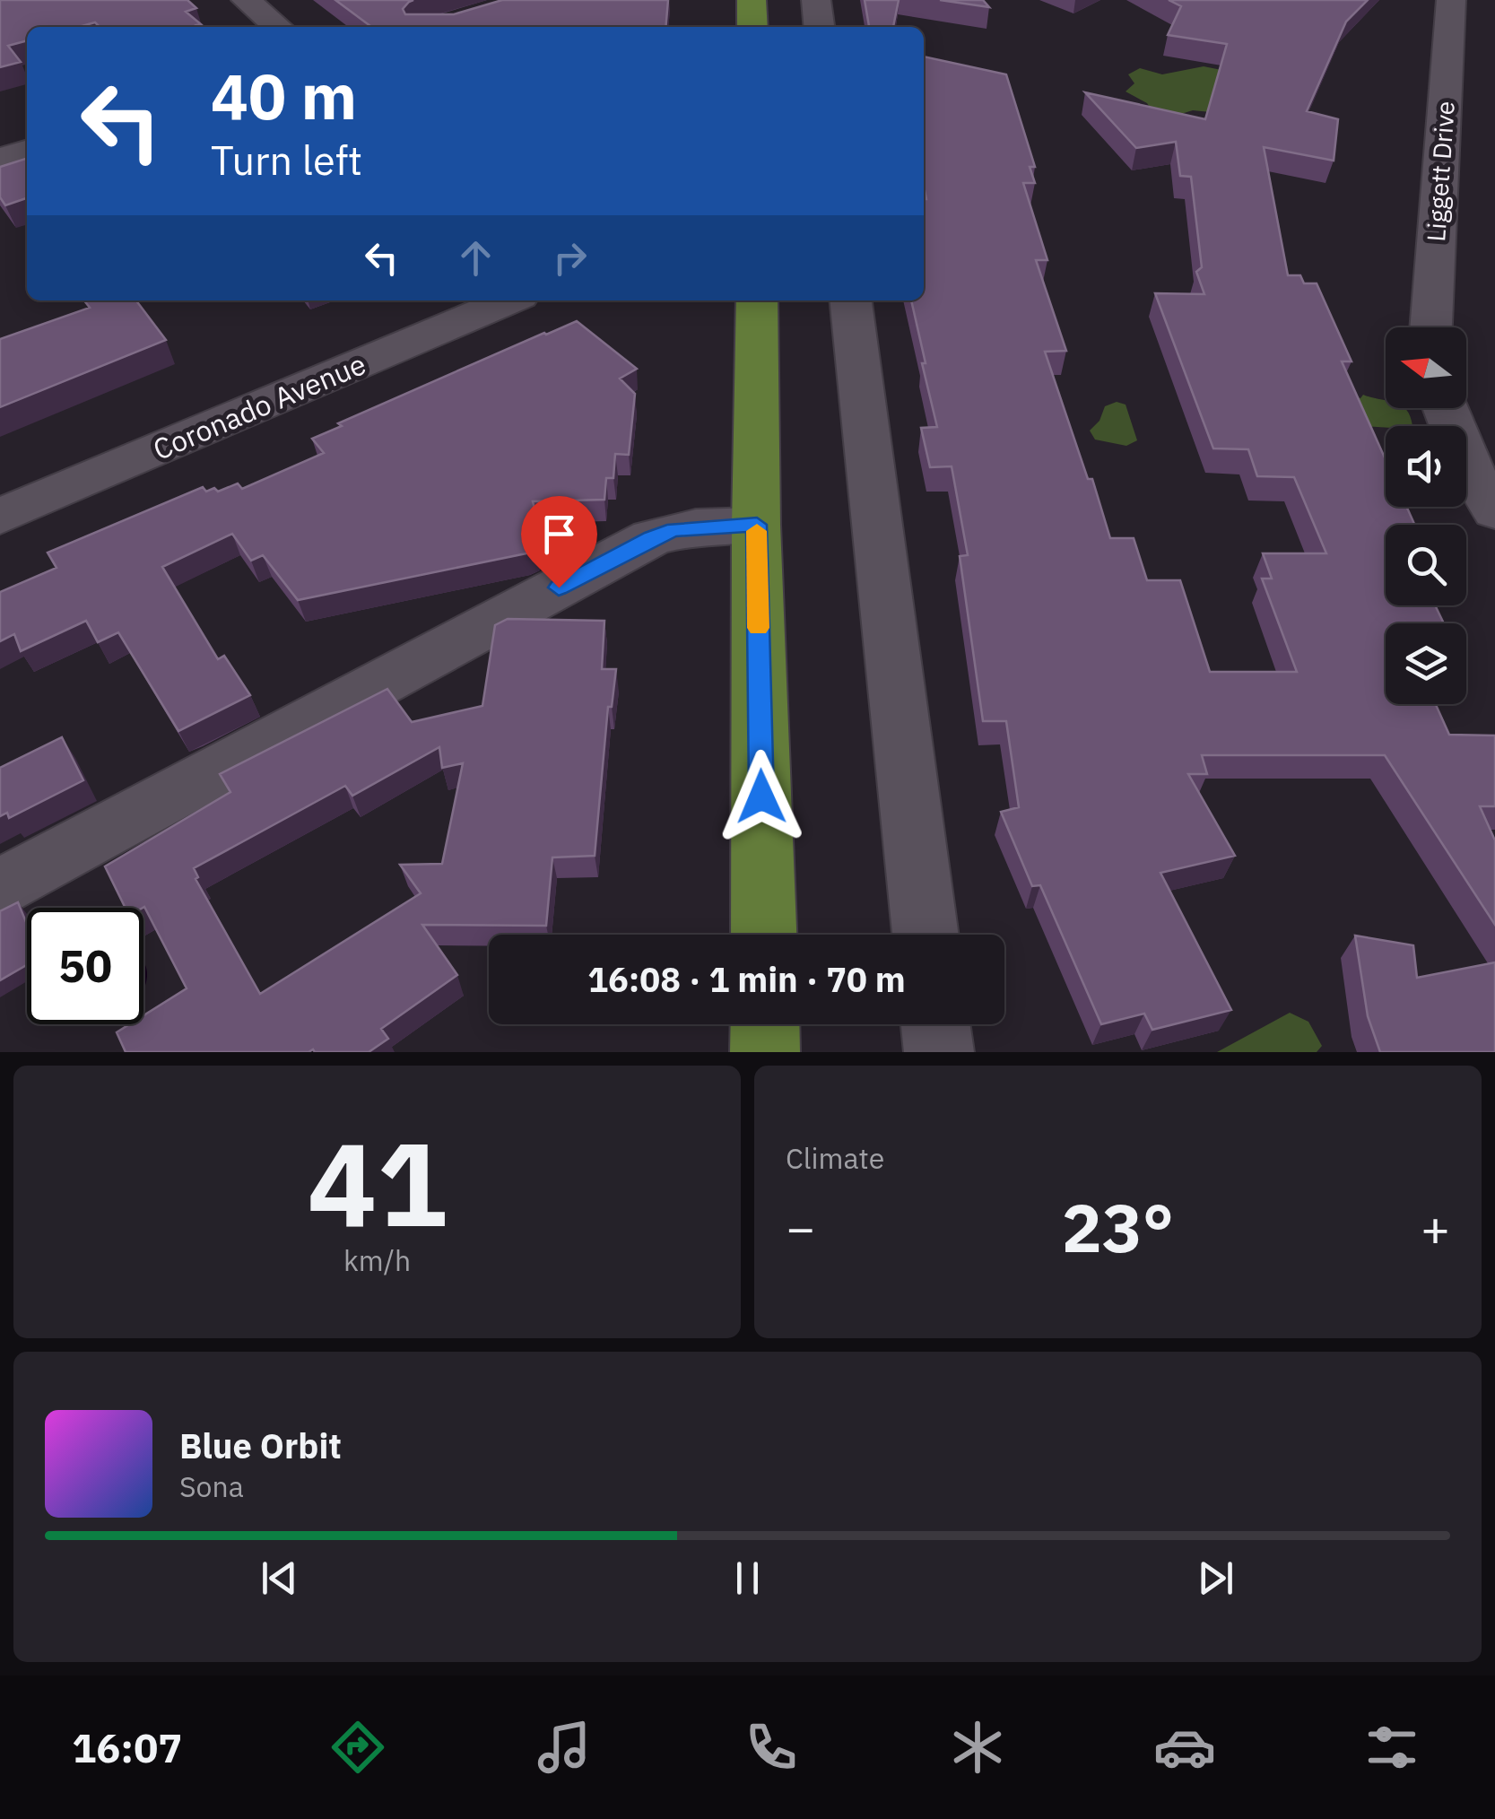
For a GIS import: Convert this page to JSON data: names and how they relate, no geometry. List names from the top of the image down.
{
  "streets": {
    "street": ["Liggett Drive", "Coronado Avenue"]
  },
  "north": "left",
  "page": {
    "turn": ["40 m", "Turn left"],
    "limit": "50",
    "trip": "16:08 · 1 min · 70 m",
    "tile": [
      ["41", "km/h"],
      "Climate"
    ],
    "heat": ["−", "23°", "+"],
    "song": ["Blue Orbit", "Sona"],
    "tabs": "16:07"
  }
}
